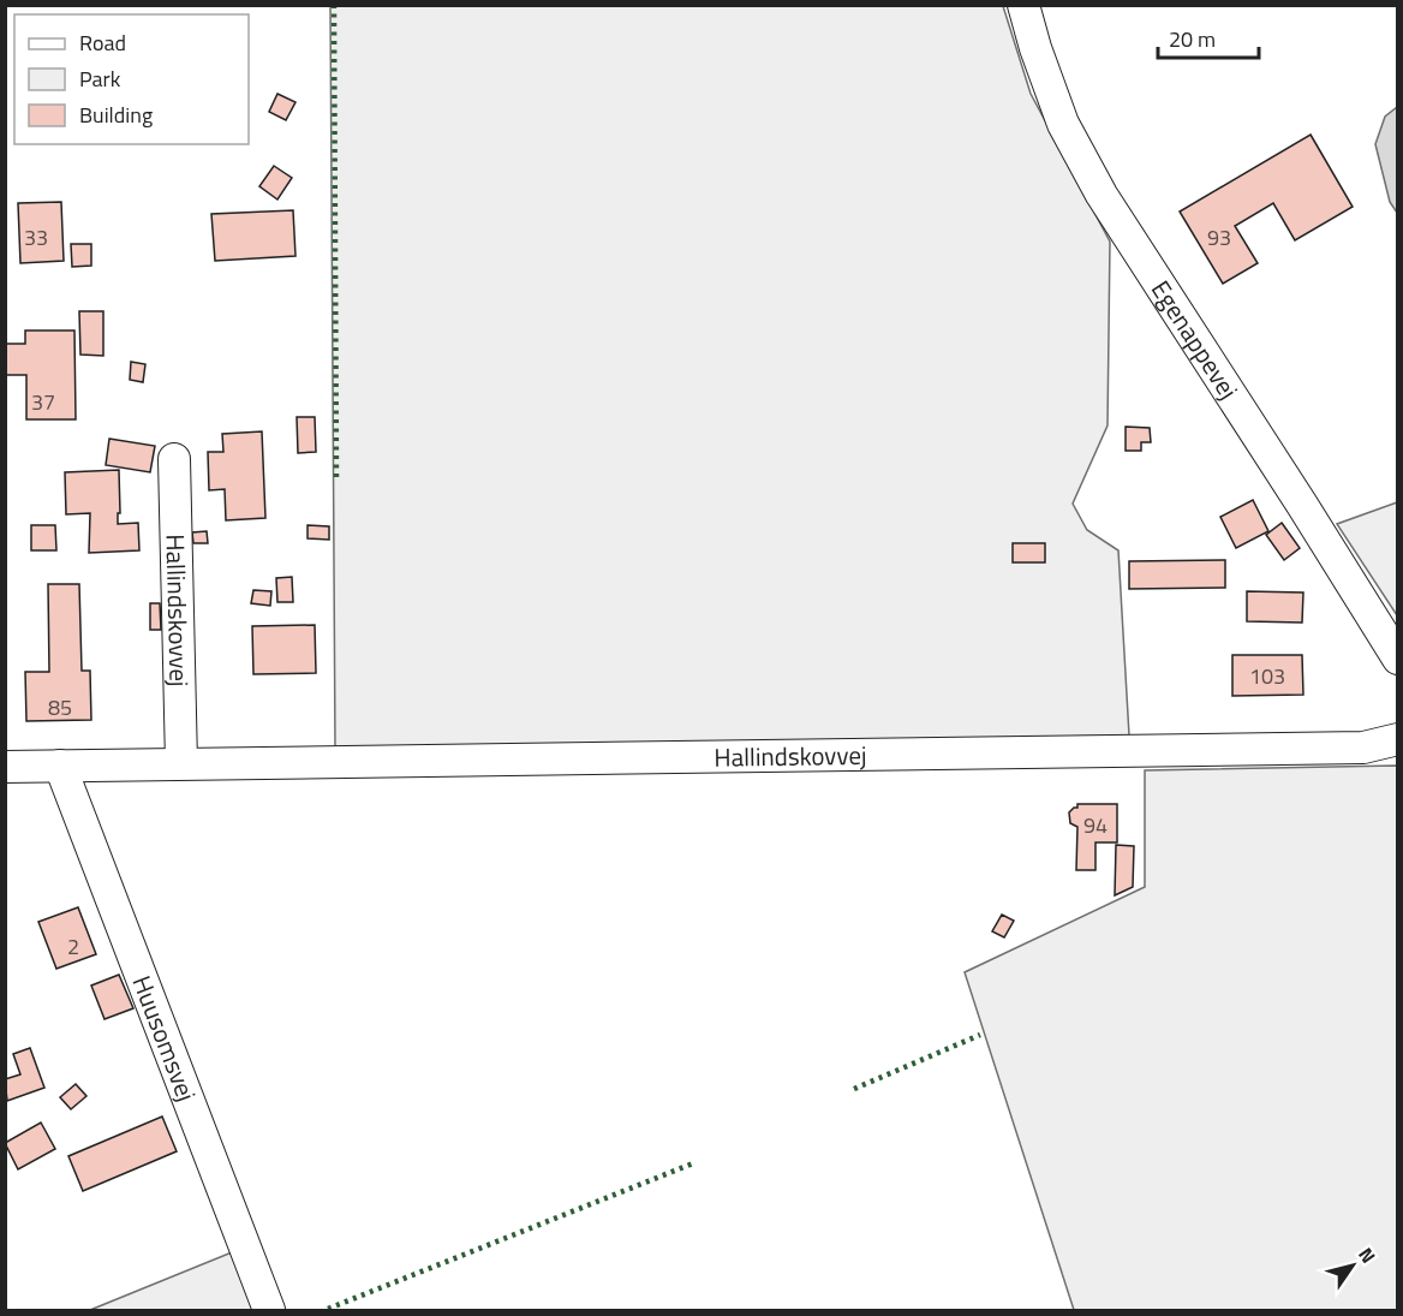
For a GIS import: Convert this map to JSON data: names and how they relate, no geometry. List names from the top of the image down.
{
  "streets": {
    "street": ["Egenappevej", "Hallindskovvej", "Huusomsvej"]
  },
  "crossings": [
    ["Hallindskovvej", "Huusomsvej"]
  ],
  "house_numbers": [
    "33",
    "93",
    "37",
    "103",
    "85",
    "94",
    "2"
  ],
  "legend": ["Road", "Park", "Building"],
  "scale_bar": "20 m",
  "north": "top right"
}
